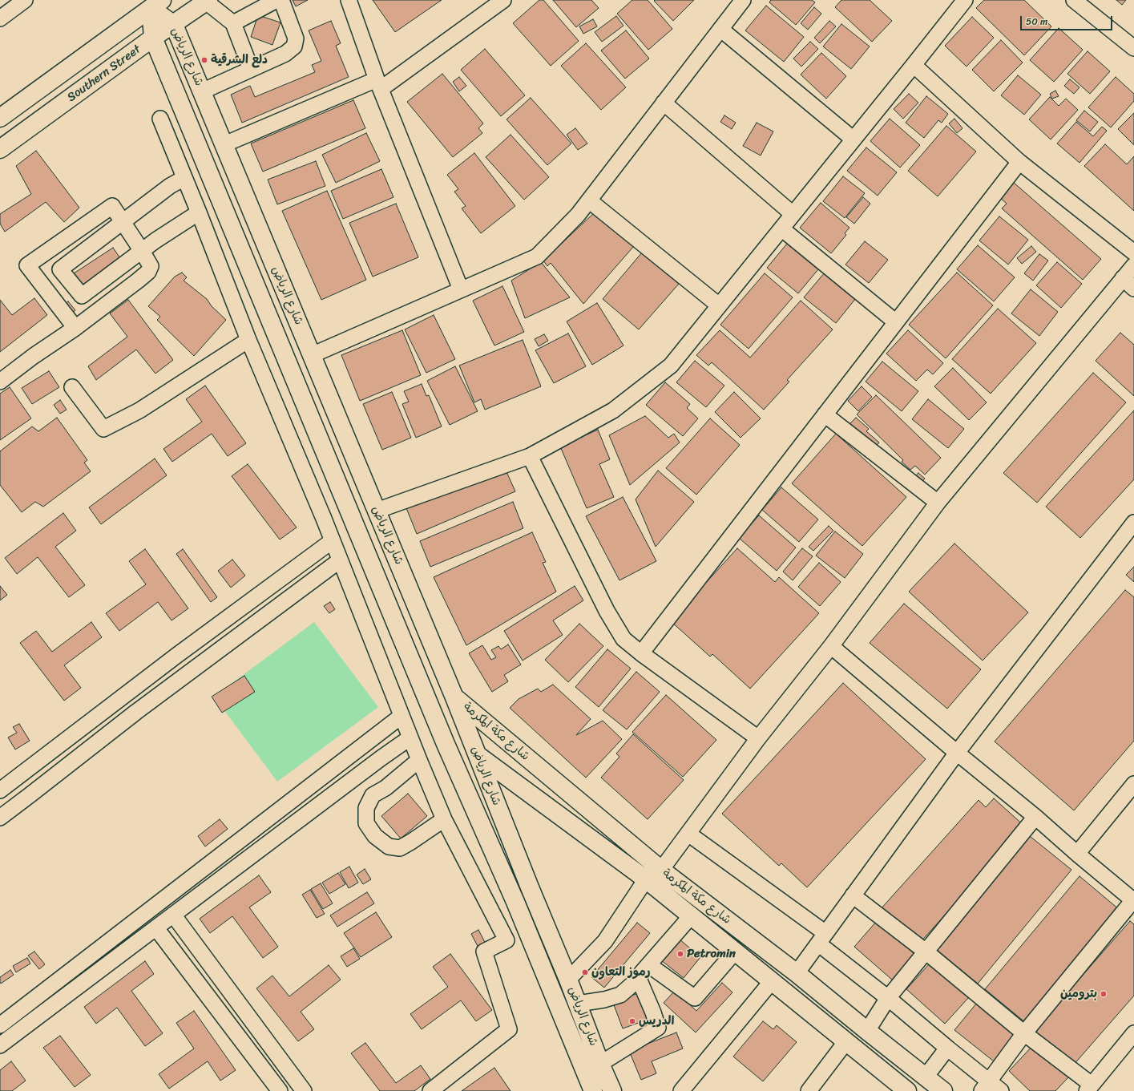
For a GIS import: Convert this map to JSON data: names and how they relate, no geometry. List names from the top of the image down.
{
  "streets": {
    "main road": ["شارع الرياض", "Southern Street", "شارع مكة المكرمة"]
  },
  "crossings": [
    ["شارع الرياض", "Southern Street"],
    ["شارع الرياض", "شارع مكة المكرمة"]
  ],
  "places": [
    "دلع الشرقية",
    "Petromin",
    "رموز التعاون",
    "بترومين",
    "الدريس"
  ],
  "scale_bar": "50 m"
}
